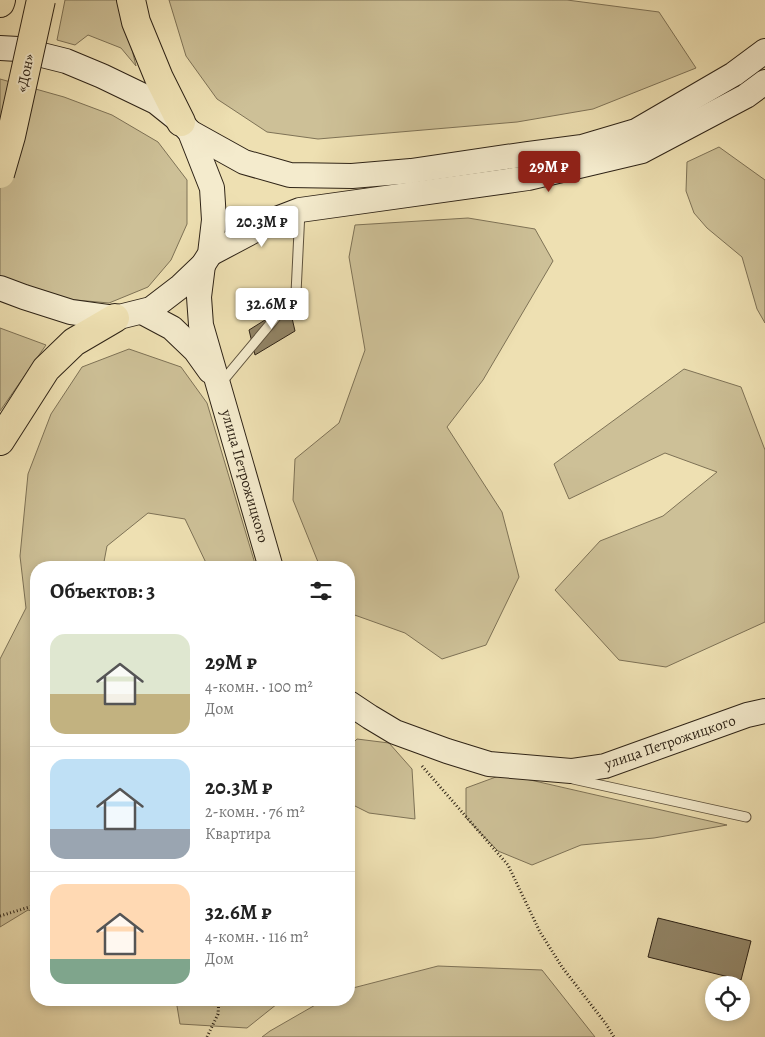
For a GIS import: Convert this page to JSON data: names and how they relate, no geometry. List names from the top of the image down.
{
  "streets": {
    "main road": ["«Дон»", "улица Петрожицкого"]
  },
  "page": {
    "price": ["29M ₽", "20.3M ₽", "32.6M ₽"],
    "heading": "Объектов: 3",
    "list": [
      {
        "name": "29M ₽",
        "note": "4-комн. · 100 m² · Дом"
      },
      {
        "name": "20.3M ₽",
        "note": "2-комн. · 76 m² · Квартира"
      },
      {
        "name": "32.6M ₽",
        "note": "4-комн. · 116 m² · Дом"
      }
    ]
  }
}
